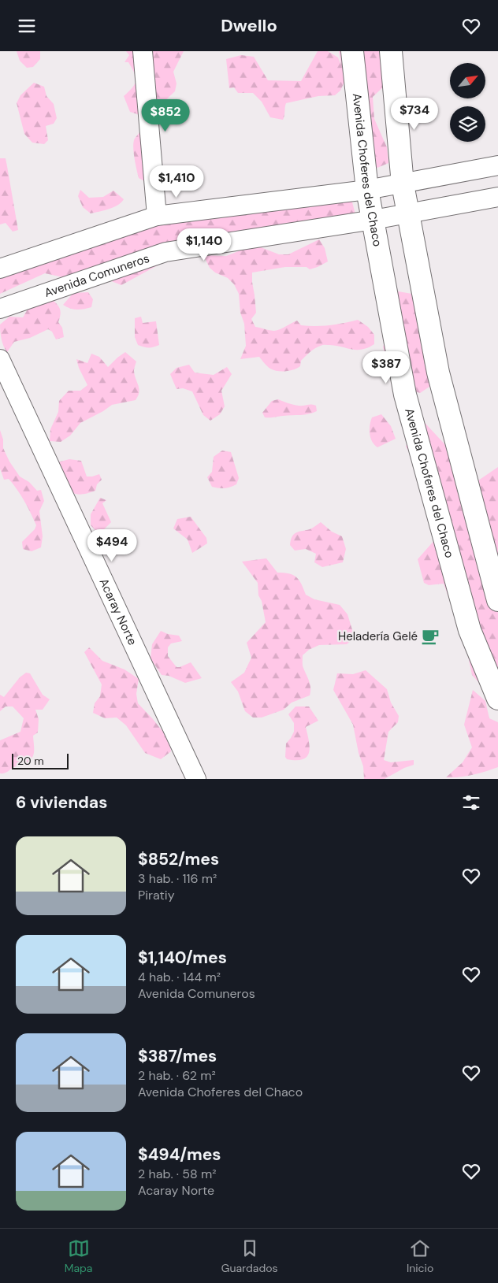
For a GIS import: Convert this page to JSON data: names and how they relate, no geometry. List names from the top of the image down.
{
  "streets": {
    "street": ["Avenida Choferes del Chaco", "Avenida Comuneros", "Acaray Norte"]
  },
  "crossings": [
    ["Avenida Choferes del Chaco", "Avenida Comuneros"]
  ],
  "places": {
    "cafe": ["Heladería Gelé"]
  },
  "scale_bar": "20 m",
  "north": "top right",
  "page": {
    "header": "Dwello",
    "price": [
      "$734",
      "$852",
      "$1,410",
      "$1,140",
      "$387",
      "$494"
    ],
    "scale": "20 m",
    "heading": "6 viviendas",
    "list": [
      {
        "name": "$852/mes",
        "note": "3 hab. · 116 m² · Piratiy"
      },
      {
        "name": "$1,140/mes",
        "note": "4 hab. · 144 m² · Avenida Comuneros"
      },
      {
        "name": "$387/mes",
        "note": "2 hab. · 62 m² · Avenida Choferes del Chaco"
      },
      {
        "name": "$494/mes",
        "note": "2 hab. · 58 m² · Acaray Norte"
      }
    ],
    "tabs": ["Mapa", "Guardados", "Inicio"]
  }
}
